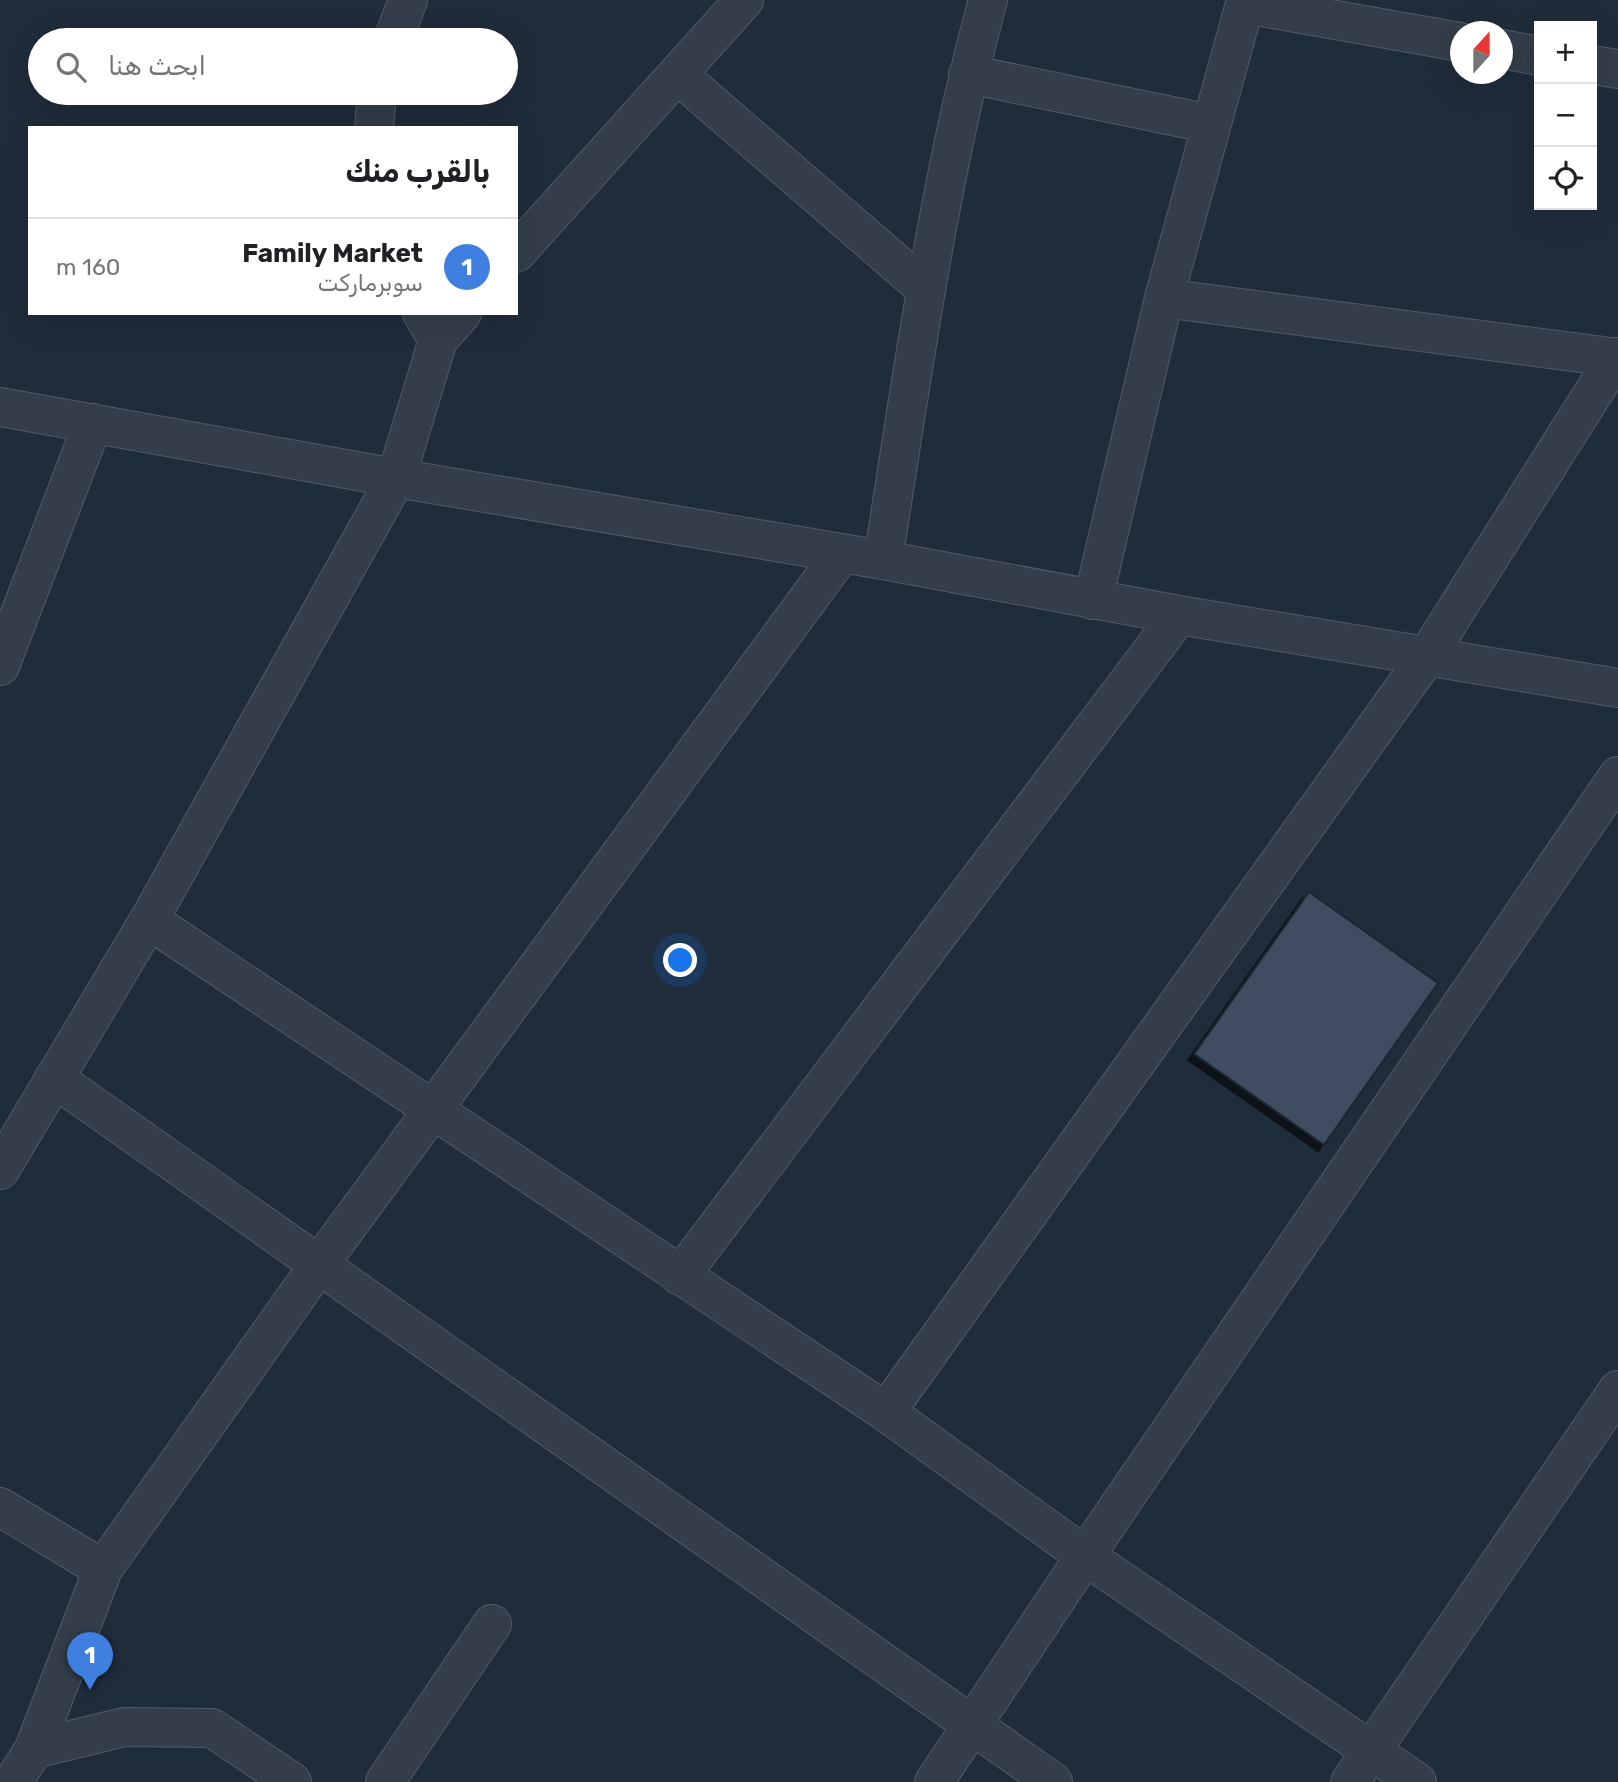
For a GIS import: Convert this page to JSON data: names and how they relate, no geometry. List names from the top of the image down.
{
  "north": "top",
  "page": {
    "map_buttons": ["+", "−"],
    "search": "ابحث هنا",
    "heading": "بالقرب منك",
    "list": [
      {
        "mark": "1",
        "name": "Family Market",
        "note": "سوبرماركت",
        "value": "160 m"
      }
    ],
    "pins": "1"
  }
}
